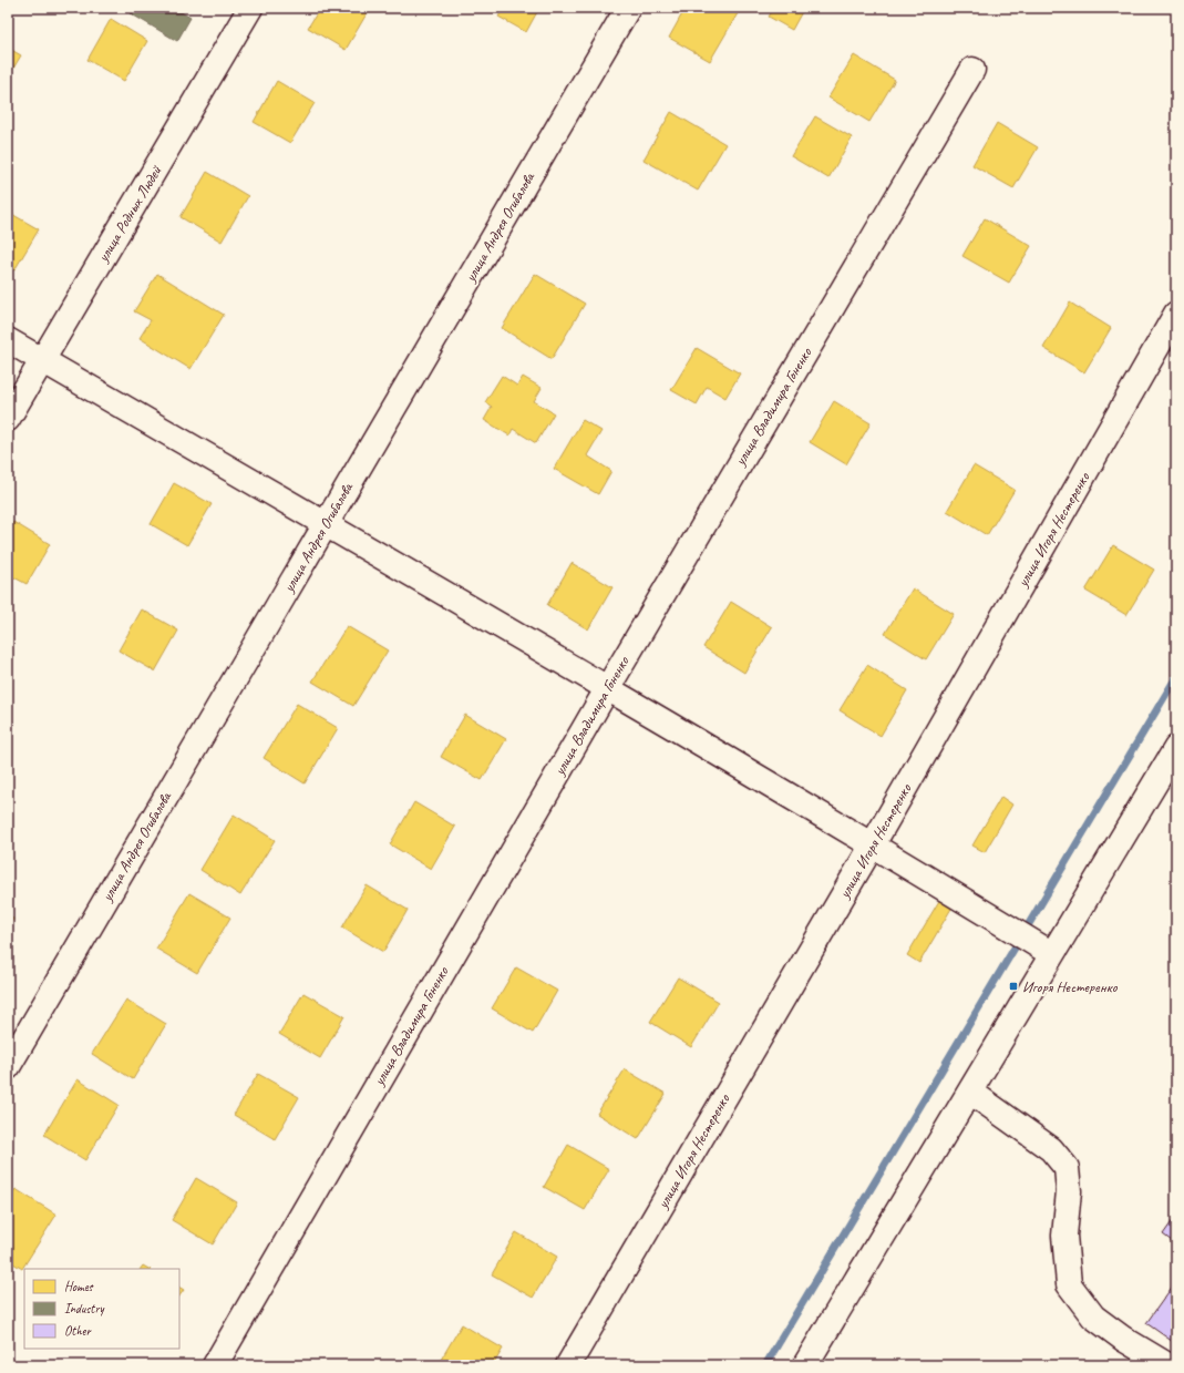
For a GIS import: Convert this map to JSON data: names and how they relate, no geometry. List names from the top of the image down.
{
  "streets": {
    "street": [
      "улица Родных Людей",
      "улица Андрея Огибалова",
      "улица Владимира Гоненко",
      "улица Игоря Нестеренко"
    ]
  },
  "places": {
    "transit": ["Игоря Нестеренко"]
  },
  "legend": ["Homes", "Industry", "Other"]
}
